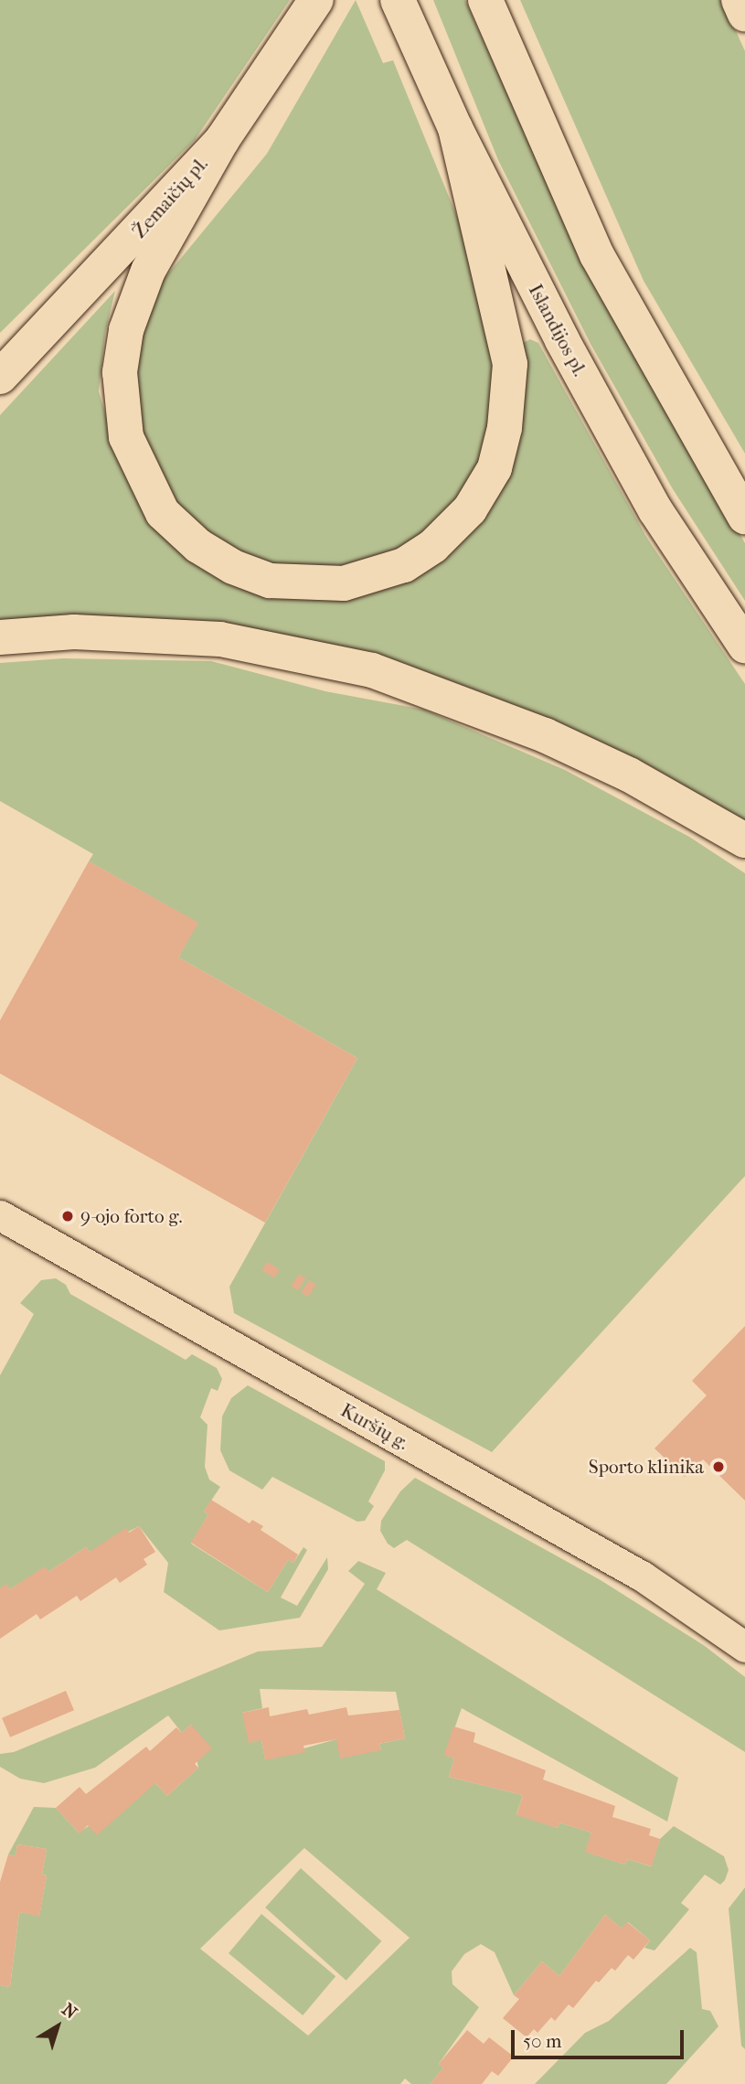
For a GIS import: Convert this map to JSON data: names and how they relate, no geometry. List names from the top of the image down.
{
  "streets": {
    "highway": ["Žemaičių pl.", "Islandijos pl."],
    "main road": ["Kuršių g."]
  },
  "places": ["9-ojo forto g.", "Sporto klinika"],
  "scale_bar": "50 m",
  "north": "top right"
}
